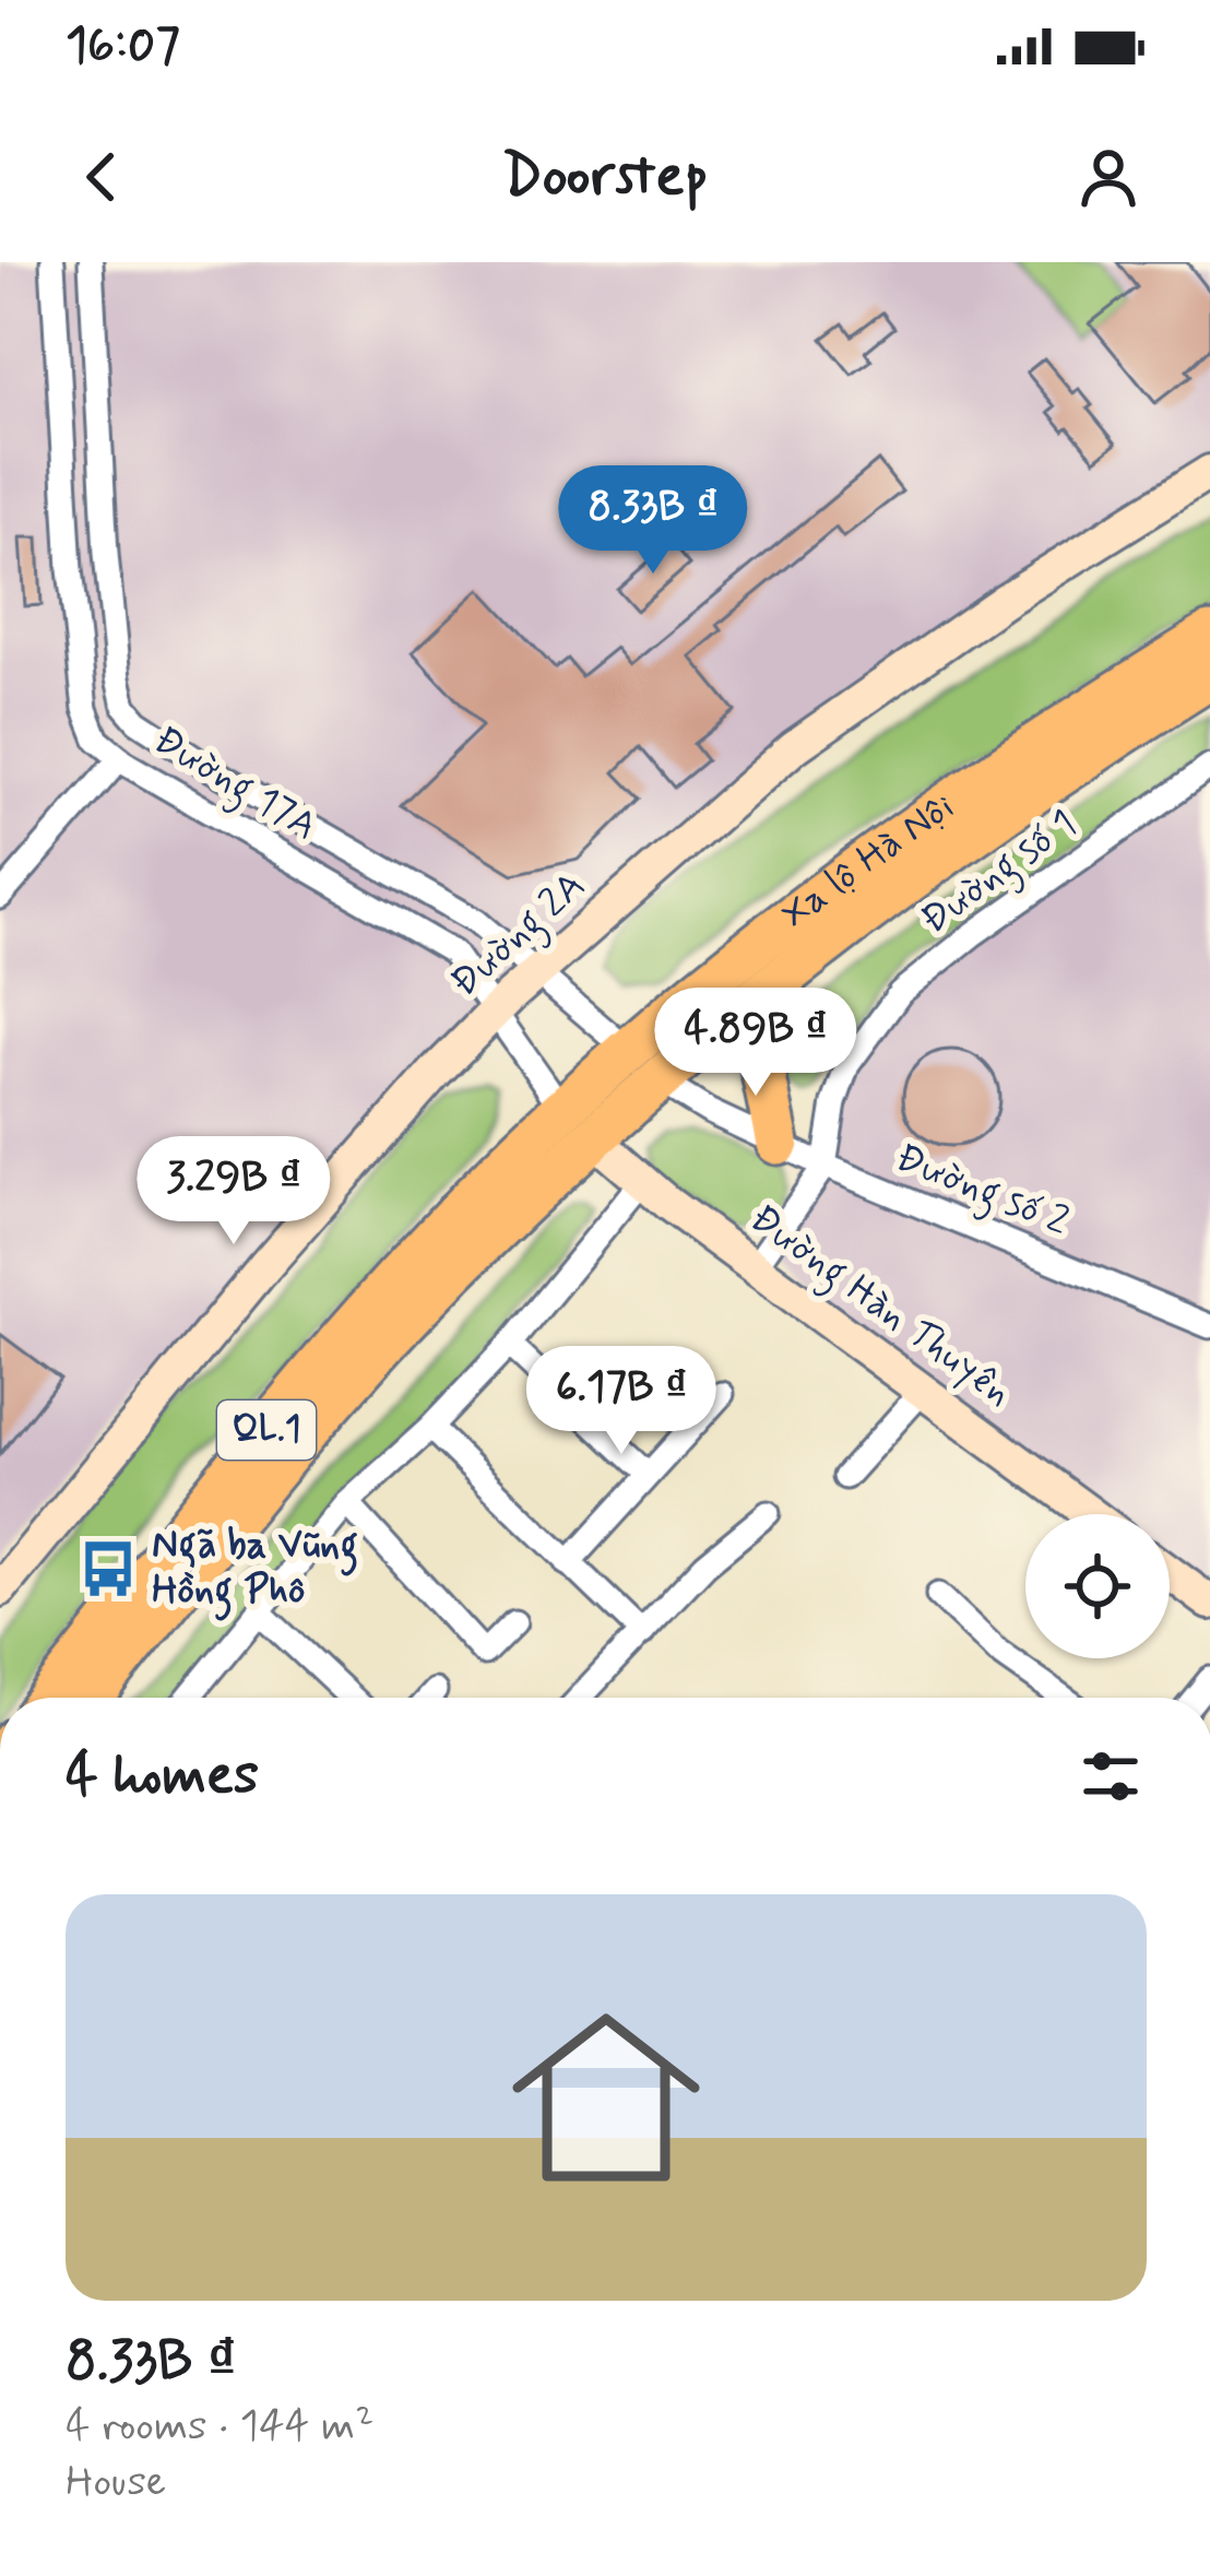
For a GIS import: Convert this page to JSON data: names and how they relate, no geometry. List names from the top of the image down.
{
  "streets": {
    "highway": ["Xa lộ Hà Nội", "QL.1"],
    "street": [
      "Đường 17A",
      "Đường số 1",
      "Đường 2A",
      "Đường số 2",
      "Đường Hàn Thuyên"
    ]
  },
  "crossings": [
    ["Đường 17A", "Xa lộ Hà Nội"],
    ["Đường 17A", "Đường 2A"],
    ["Đường 17A", "Đường số 2"],
    ["Đường 17A", "Đường Hàn Thuyên"],
    ["Xa lộ Hà Nội", "Đường số 2"],
    ["Xa lộ Hà Nội", "Đường Hàn Thuyên"],
    ["Đường số 1", "Đường số 2"],
    ["Đường số 1", "Đường Hàn Thuyên"]
  ],
  "places": {
    "bus stop": ["Ngã ba Vũng Hồng Phô"]
  },
  "page": {
    "status": "16:07",
    "header": "Doorstep",
    "price": [
      "8.33B ₫",
      "4.89B ₫",
      "3.29B ₫",
      "6.17B ₫"
    ],
    "heading": "4 homes",
    "list": [
      {
        "name": "8.33B ₫",
        "note": "4 rooms · 144 m² · House"
      }
    ]
  }
}
